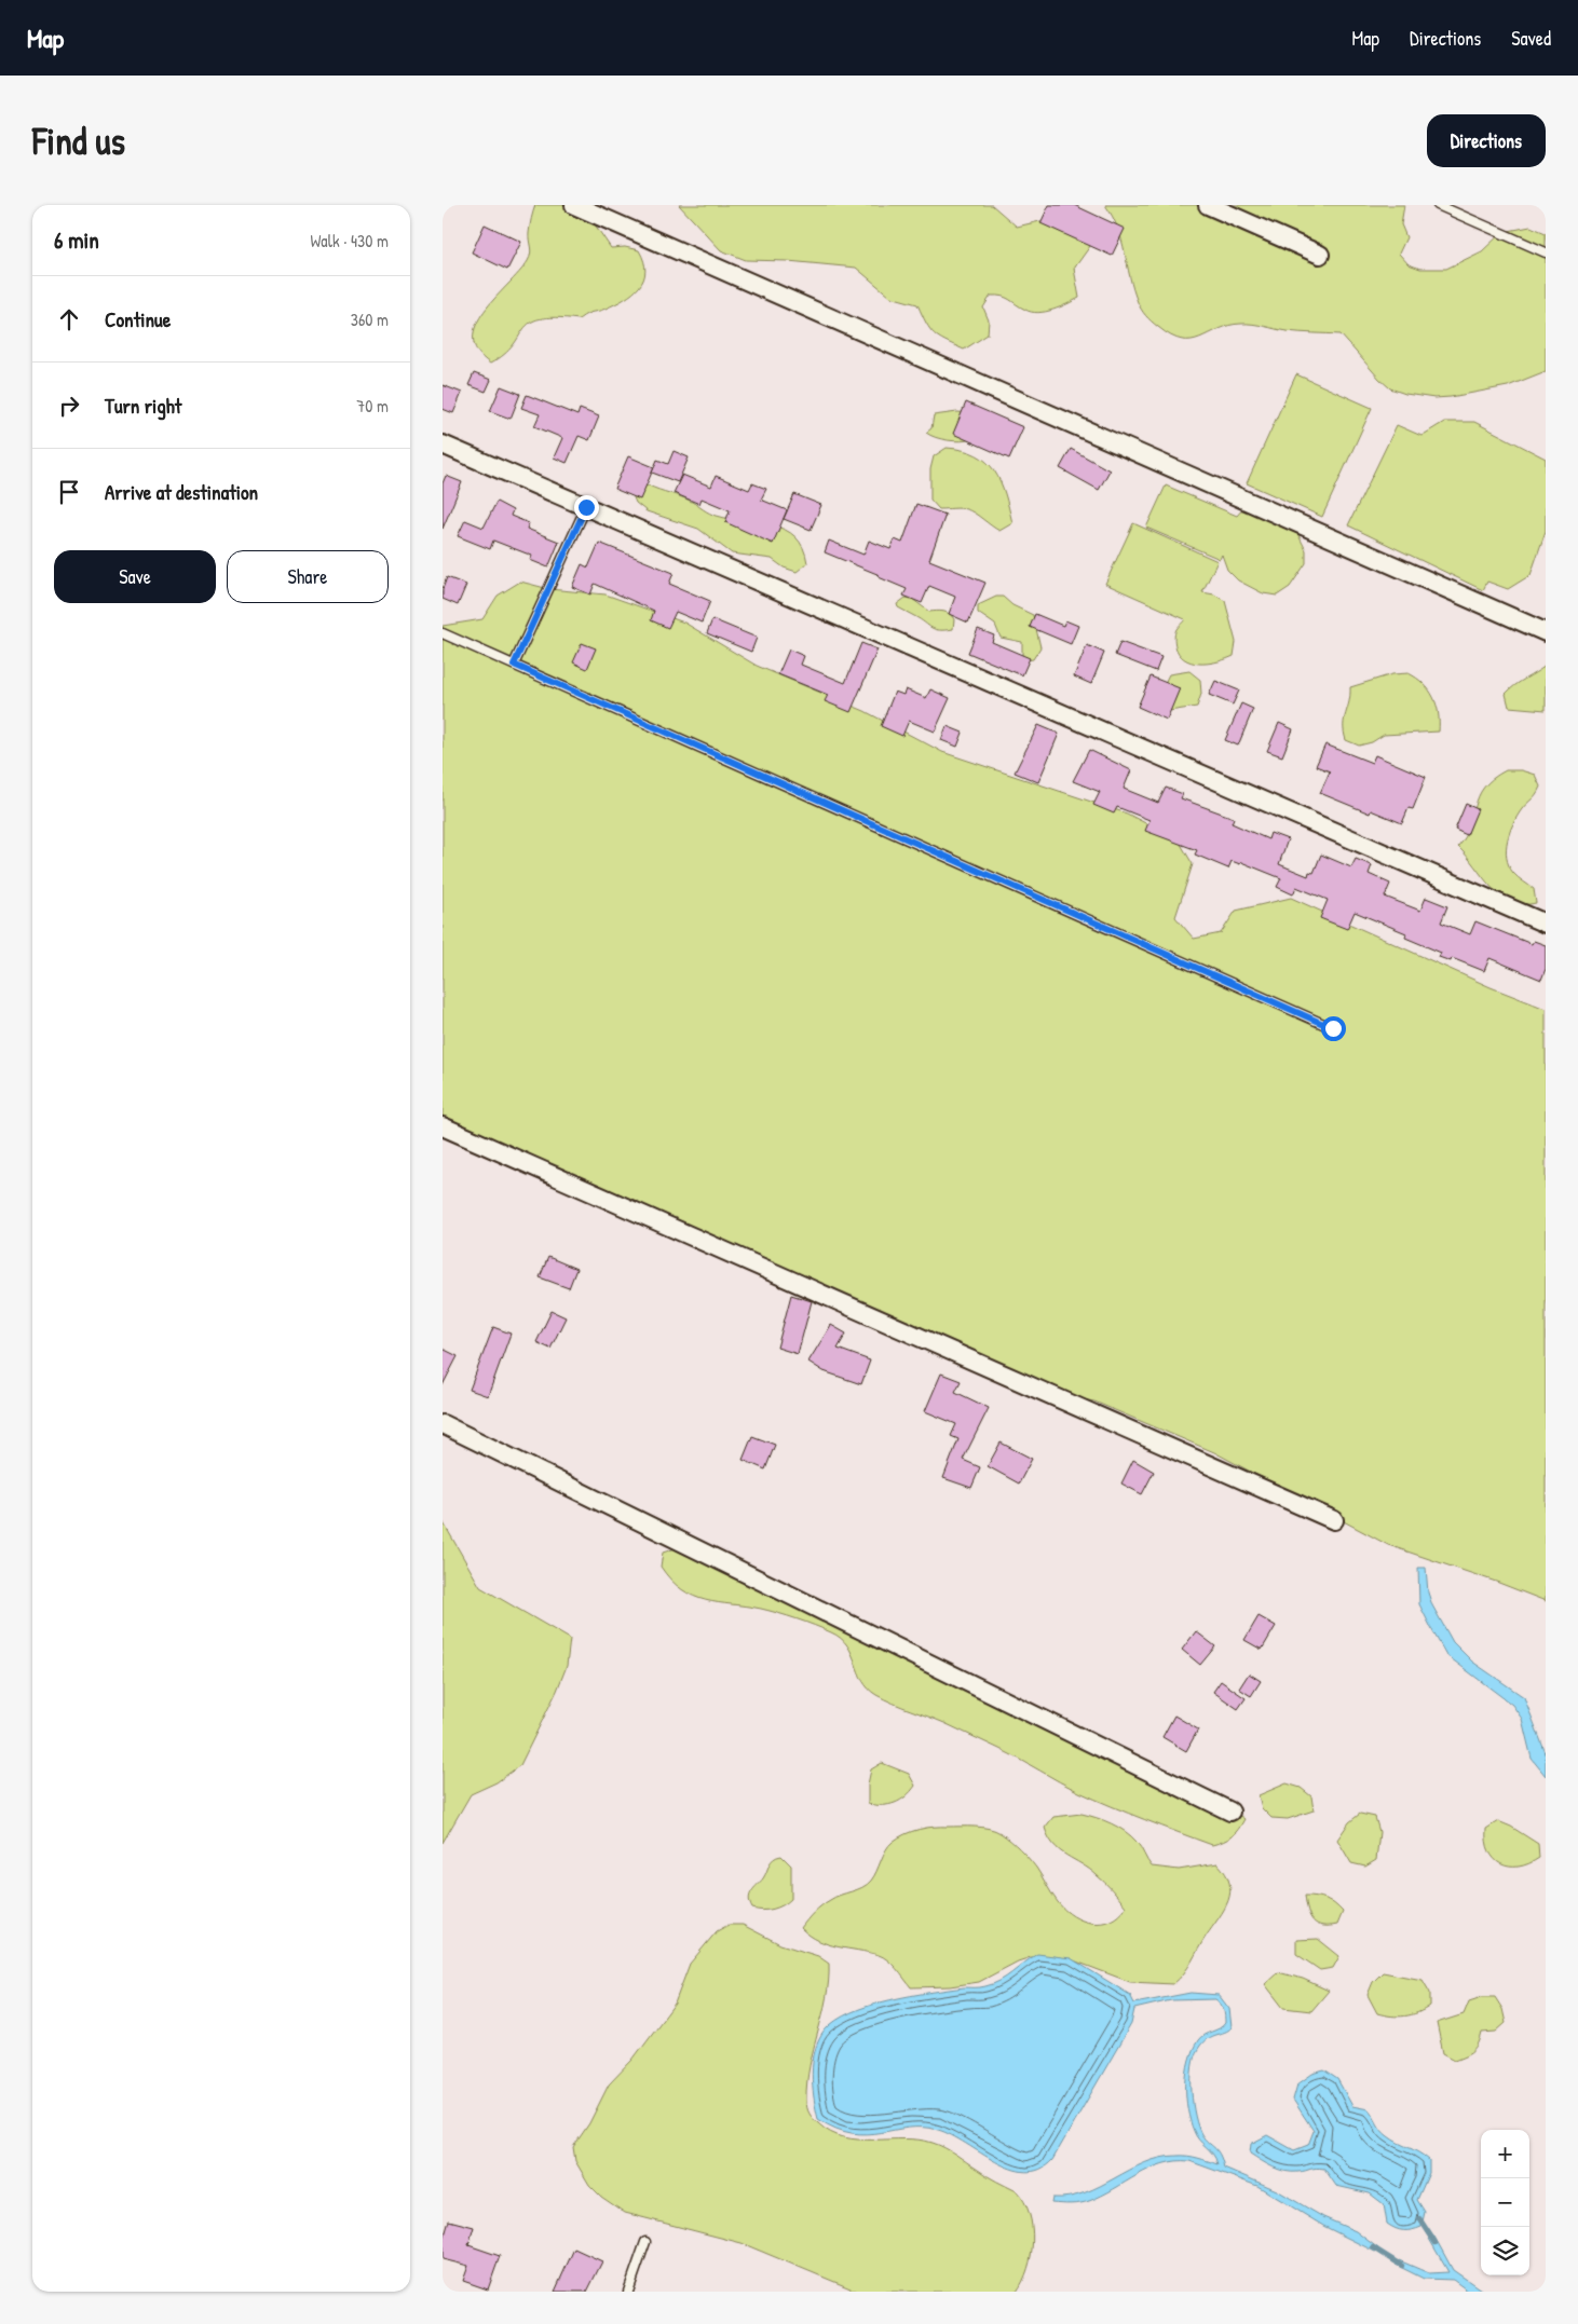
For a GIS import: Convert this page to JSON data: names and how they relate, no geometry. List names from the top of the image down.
{
  "page": {
    "header": "Map",
    "nav": ["Map", "Directions", "Saved"],
    "buttons": [
      "Directions",
      ["Save", "Share"]
    ],
    "title": "Find us",
    "heading": ["6 min", "Walk · 430 m"],
    "list": [
      ["Continue", "360 m"],
      ["Turn right", "70 m"],
      "Arrive at destination"
    ],
    "map_buttons": ["+", "−"]
  }
}
